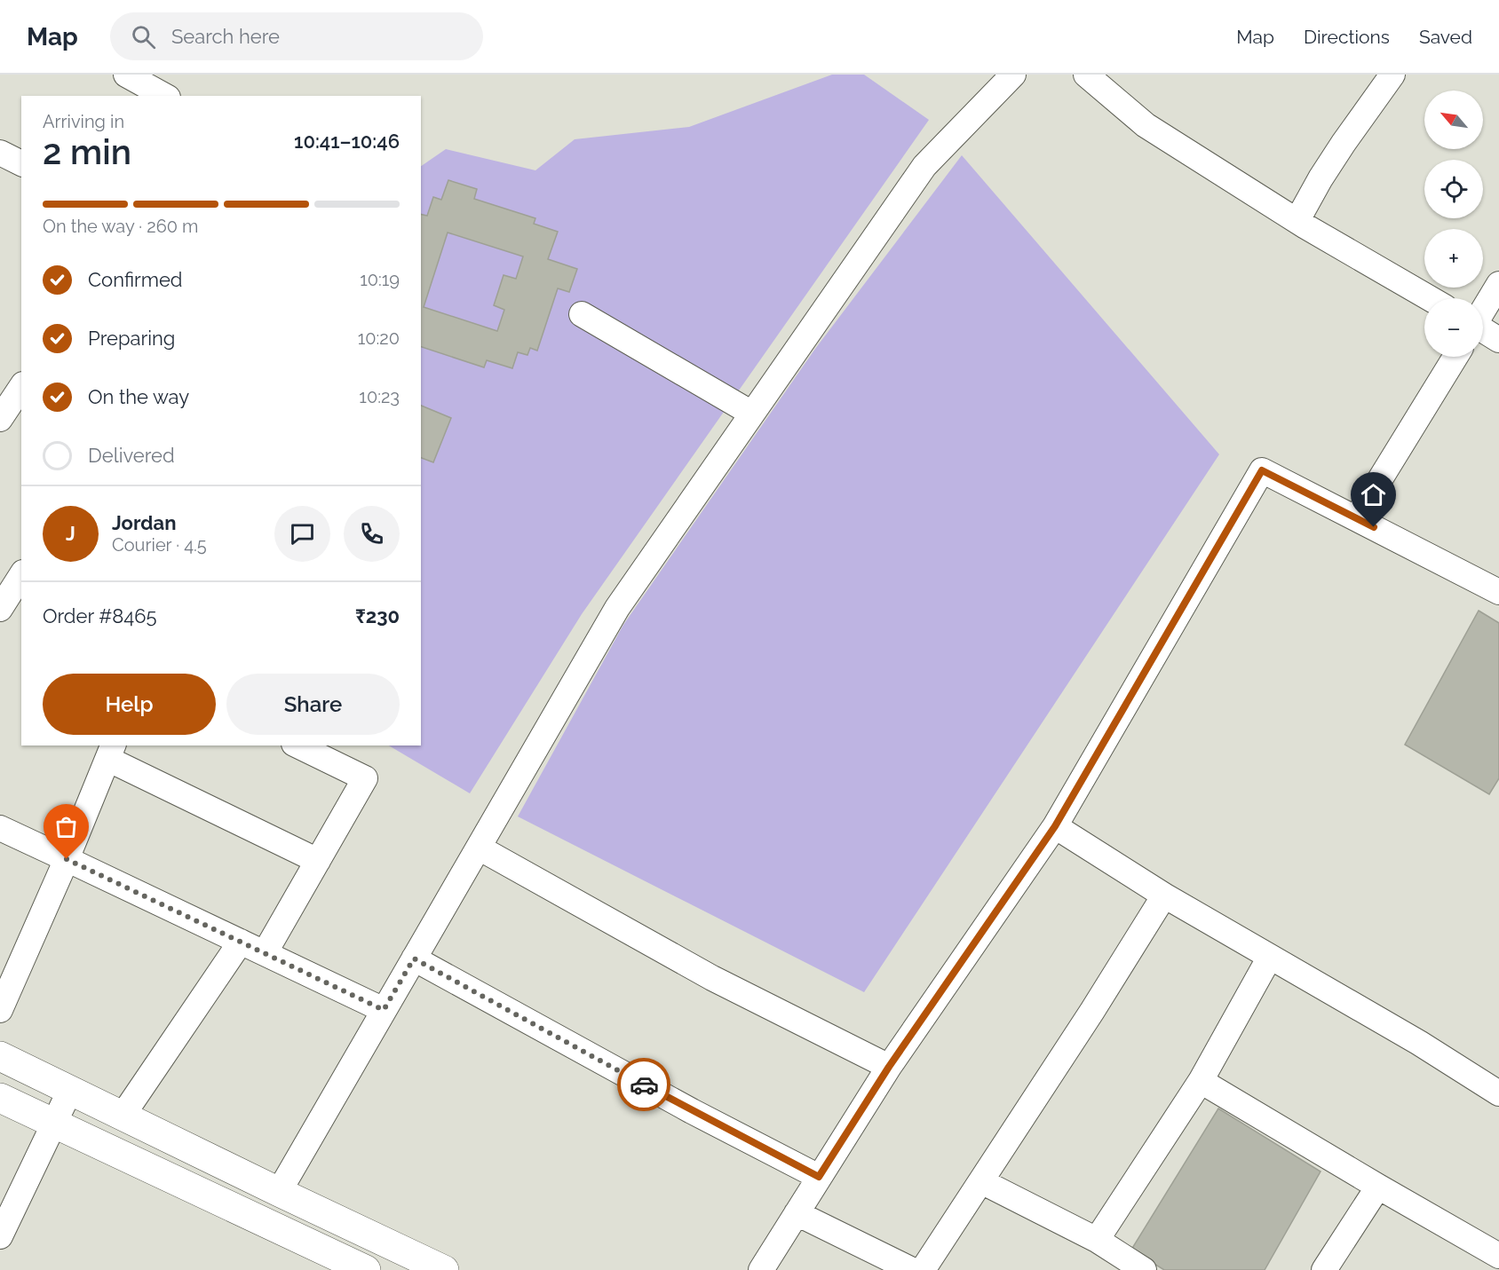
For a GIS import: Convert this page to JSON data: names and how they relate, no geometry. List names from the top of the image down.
{
  "north": "top left",
  "page": {
    "header": "Map",
    "search": "Search here",
    "nav": ["Map", "Directions", "Saved"],
    "map_buttons": ["+", "−"],
    "heading": ["2 min", "Arriving in", "10:41–10:46"],
    "panel": [
      "Jordan",
      "Courier · 4.5",
      "Order #8465",
      "₹230"
    ],
    "bar": "On the way · 260 m",
    "list": [
      ["Confirmed", "10:19"],
      ["Preparing", "10:20"],
      ["On the way", "10:23"],
      "Delivered"
    ],
    "round": "J",
    "buttons": ["Help", "Share"]
  }
}
